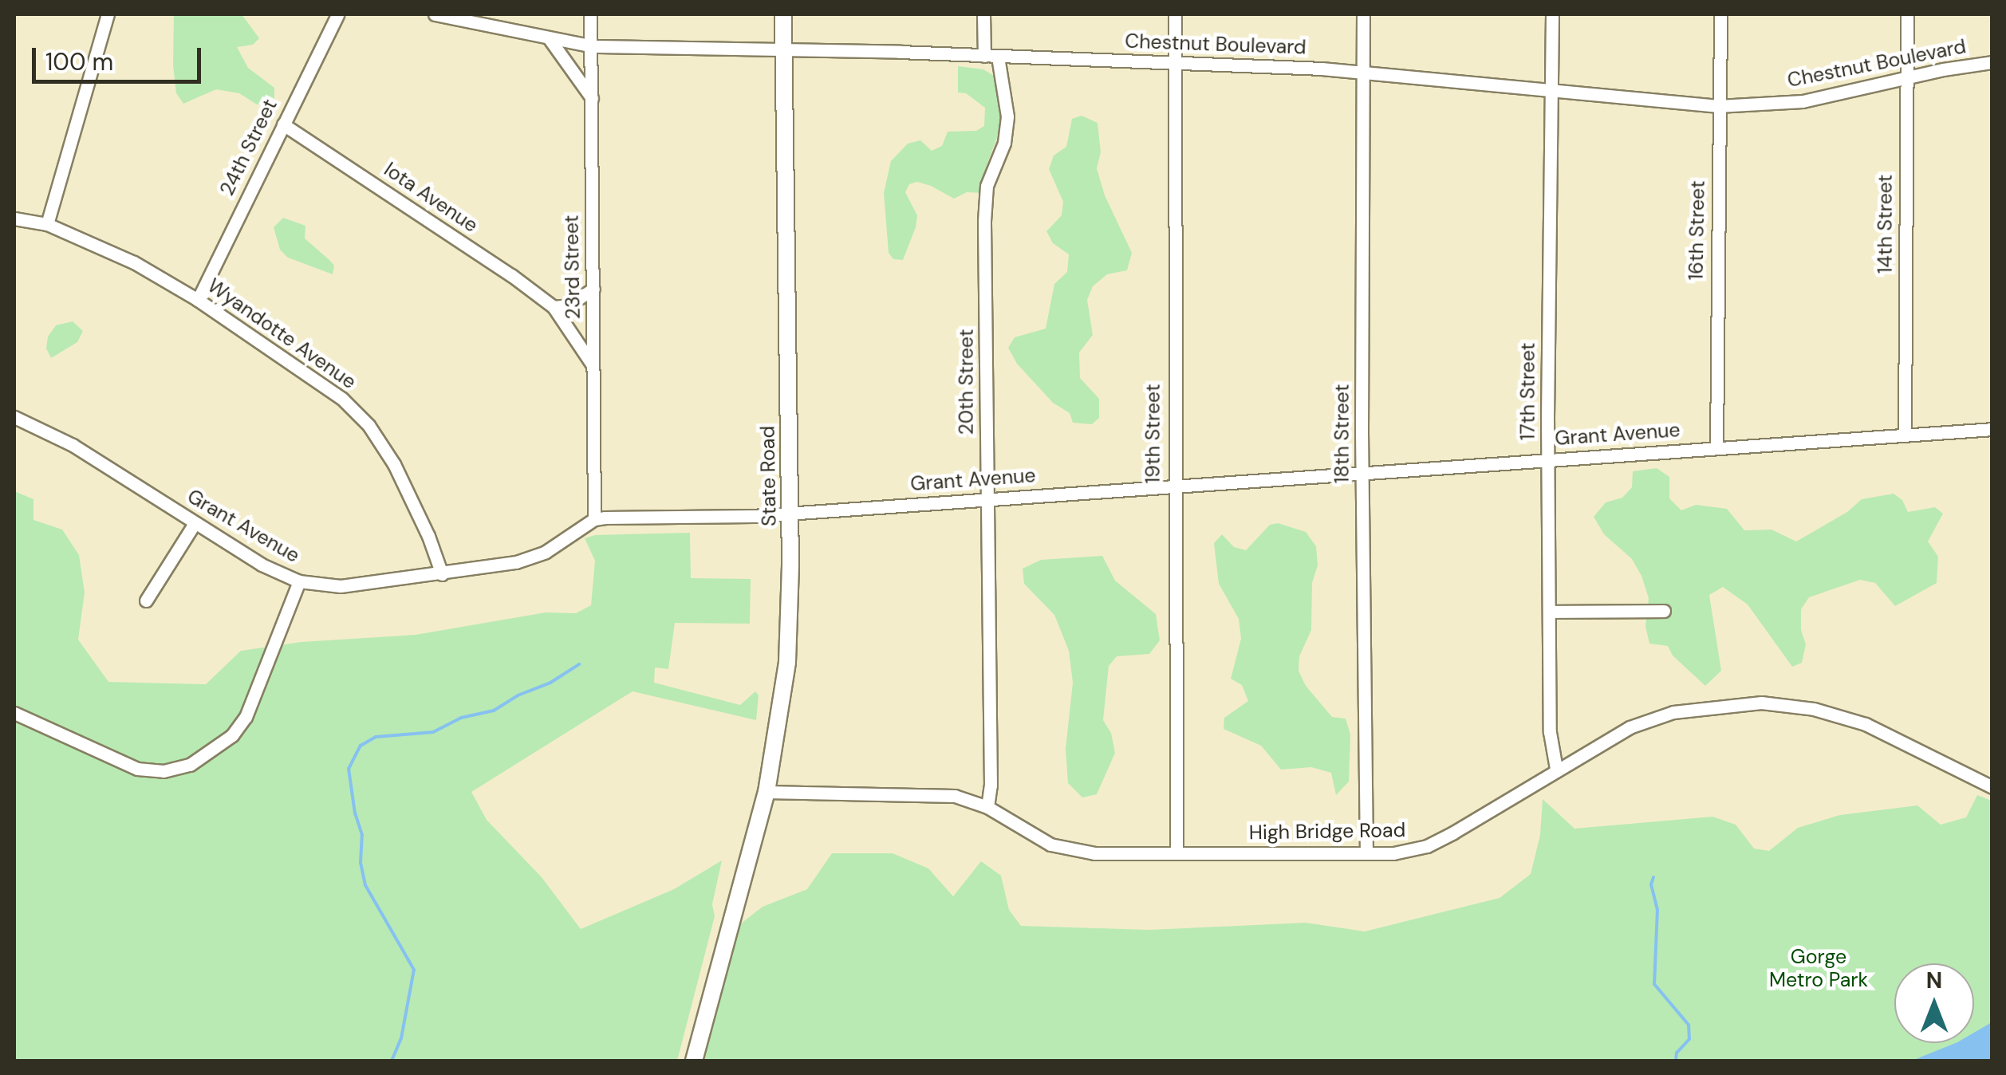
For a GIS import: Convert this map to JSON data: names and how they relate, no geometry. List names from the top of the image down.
{
  "streets": {
    "main road": ["State Road"],
    "street": [
      "Chestnut Boulevard",
      "24th Street",
      "Iota Avenue",
      "14th Street",
      "16th Street",
      "23rd Street",
      "Wyandotte Avenue",
      "20th Street",
      "17th Street",
      "19th Street",
      "18th Street",
      "Grant Avenue",
      "High Bridge Road"
    ]
  },
  "crossings": [
    ["Chestnut Boulevard", "14th Street"],
    ["Chestnut Boulevard", "16th Street"],
    ["Chestnut Boulevard", "23rd Street"],
    ["Chestnut Boulevard", "20th Street"],
    ["Chestnut Boulevard", "17th Street"],
    ["Chestnut Boulevard", "19th Street"],
    ["Chestnut Boulevard", "18th Street"],
    ["Chestnut Boulevard", "State Road"],
    ["24th Street", "Iota Avenue"],
    ["24th Street", "Wyandotte Avenue"],
    ["Iota Avenue", "23rd Street"],
    ["14th Street", "Grant Avenue"],
    ["16th Street", "Grant Avenue"],
    ["23rd Street", "Grant Avenue"],
    ["Wyandotte Avenue", "Grant Avenue"],
    ["20th Street", "Grant Avenue"],
    ["20th Street", "High Bridge Road"],
    ["17th Street", "Grant Avenue"],
    ["17th Street", "High Bridge Road"],
    ["19th Street", "Grant Avenue"],
    ["19th Street", "High Bridge Road"],
    ["18th Street", "Grant Avenue"],
    ["18th Street", "High Bridge Road"],
    ["Grant Avenue", "State Road"],
    ["State Road", "High Bridge Road"]
  ],
  "parks": ["Gorge Metro Park"],
  "scale_bar": "100 m",
  "north": "top"
}
